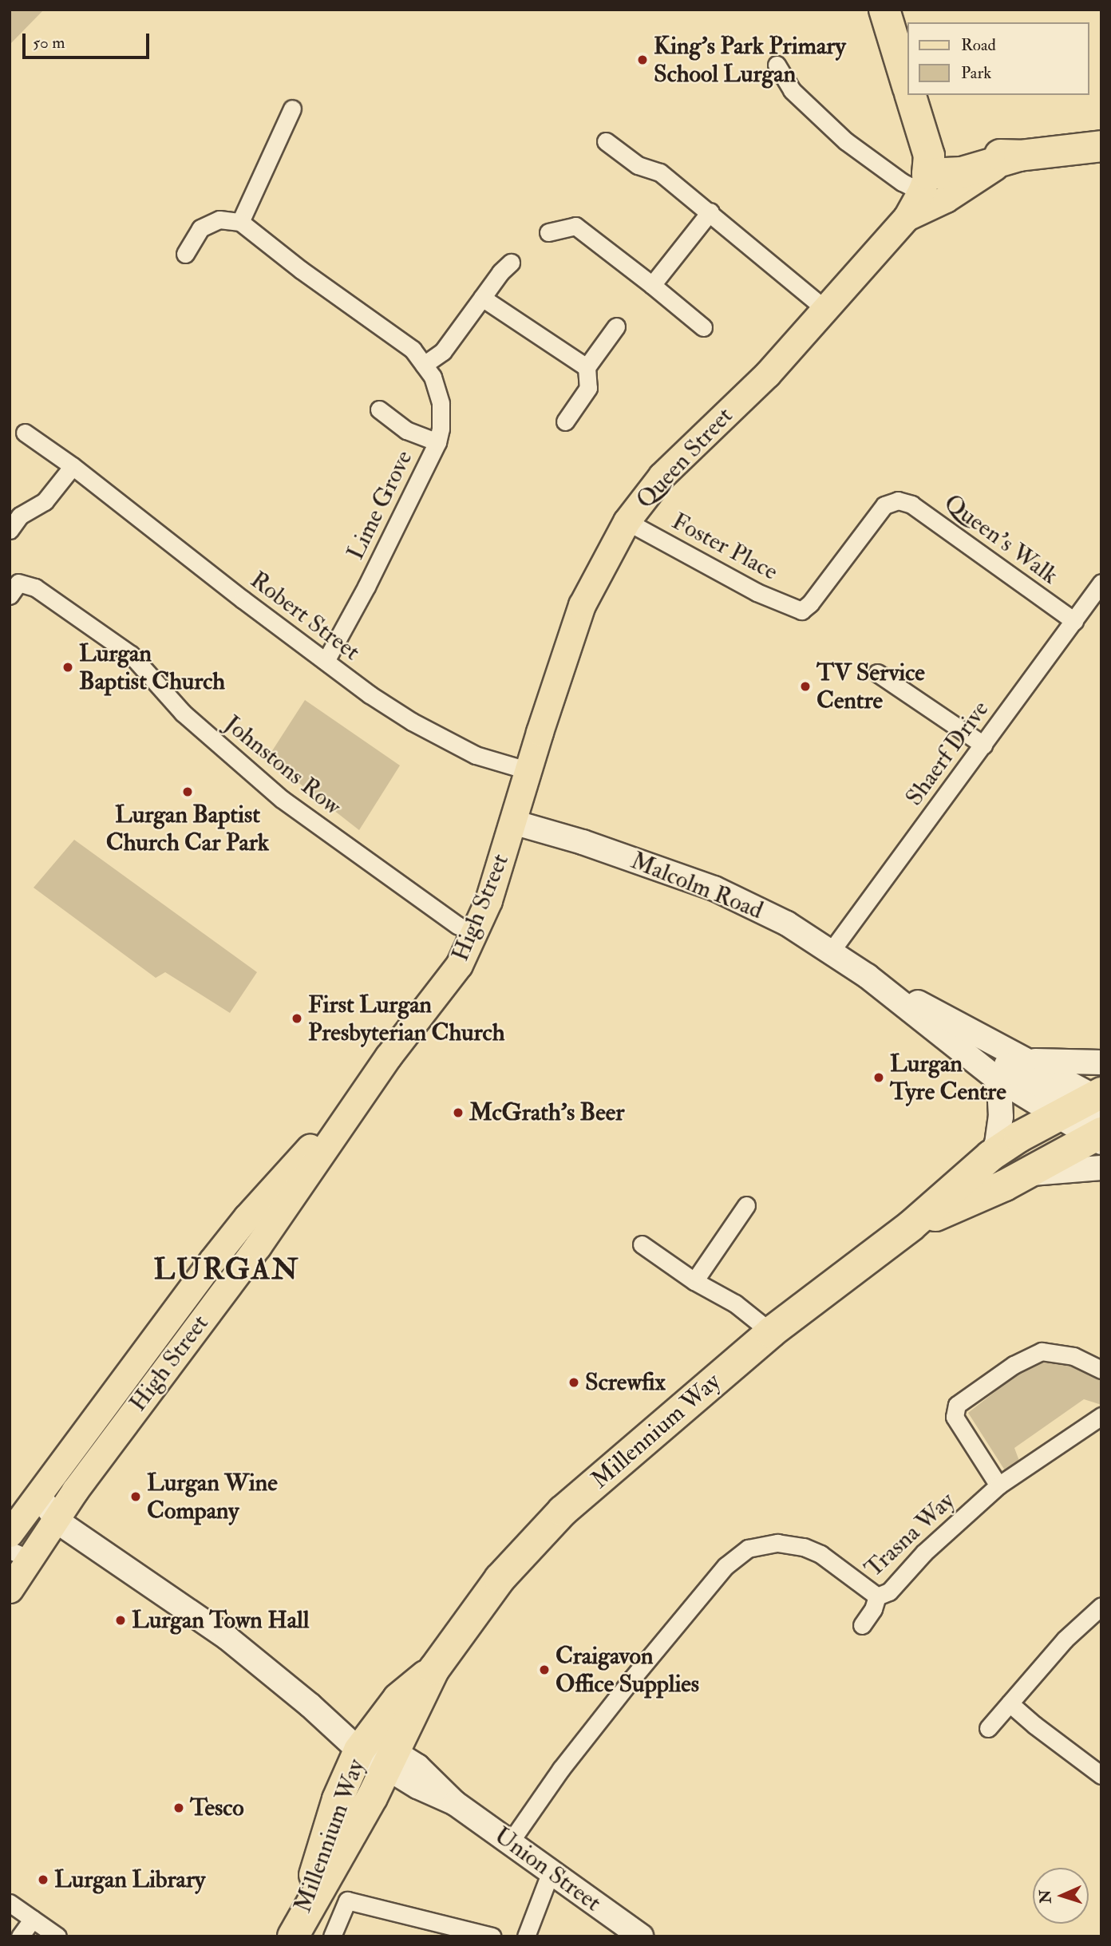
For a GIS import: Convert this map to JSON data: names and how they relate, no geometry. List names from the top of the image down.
{
  "streets": {
    "highway": ["Millennium Way"],
    "main road": ["Queen Street", "High Street"],
    "street": [
      "Lime Grove",
      "Queen's Walk",
      "Foster Place",
      "Robert Street",
      "Shaerf Drive",
      "Johnstons Row",
      "Malcolm Road",
      "Trasna Way",
      "Union Street"
    ]
  },
  "crossings": [
    ["Queen Street", "Foster Place"],
    ["Queen Street", "Robert Street"],
    ["Queen Street", "Malcolm Road"],
    ["Queen Street", "High Street"],
    ["Lime Grove", "Robert Street"],
    ["Queen's Walk", "Foster Place"],
    ["Queen's Walk", "Shaerf Drive"],
    ["Shaerf Drive", "Malcolm Road"],
    ["Johnstons Row", "High Street"],
    ["Malcolm Road", "High Street"],
    ["Malcolm Road", "Millennium Way"],
    ["High Street", "Union Street"],
    ["Millennium Way", "Union Street"]
  ],
  "districts": ["LURGAN"],
  "places": [
    "King's Park Primary School Lurgan",
    "Lurgan Baptist Church",
    "TV Service Centre",
    "Lurgan Baptist Church Car Park",
    "First Lurgan Presbyterian Church",
    "Lurgan Tyre Centre",
    "McGrath’s Beer",
    "Screwfix",
    "Lurgan Wine Company",
    "Lurgan Town Hall",
    "Craigavon Office Supplies",
    "Tesco",
    "Lurgan Library"
  ],
  "legend": ["Road", "Park"],
  "scale_bar": "50 m",
  "north": "left"
}
